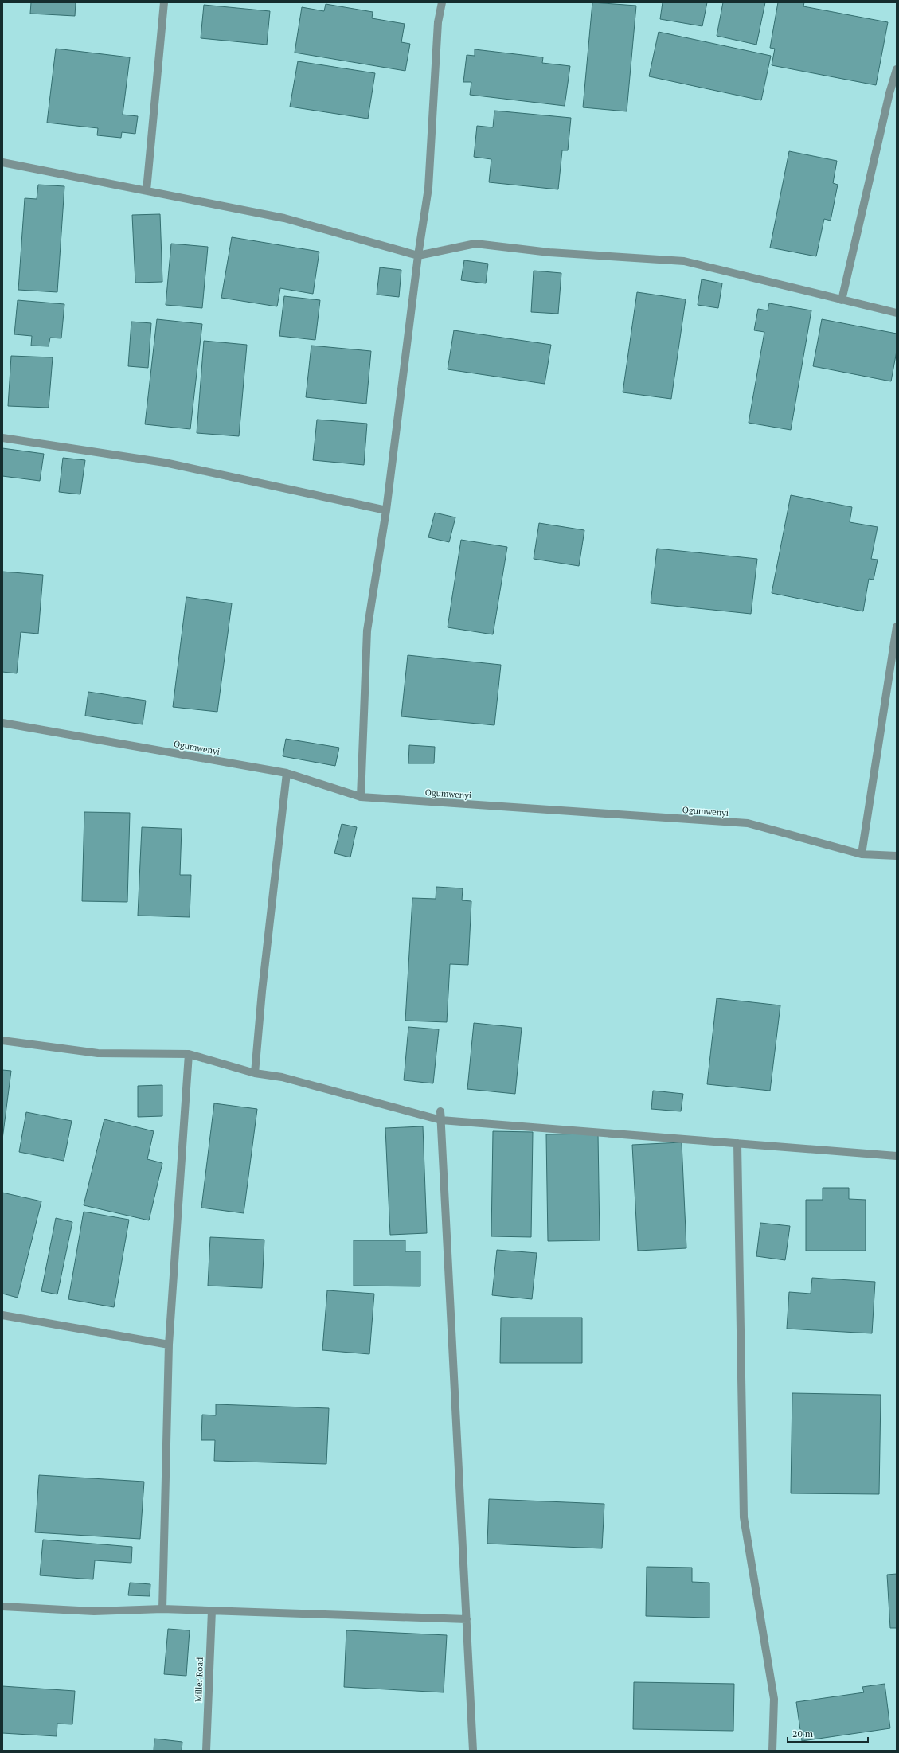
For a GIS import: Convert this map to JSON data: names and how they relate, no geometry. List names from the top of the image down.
{
  "streets": {
    "street": ["Ogumwenyi", "Miller Road"]
  },
  "scale_bar": "20 m"
}
